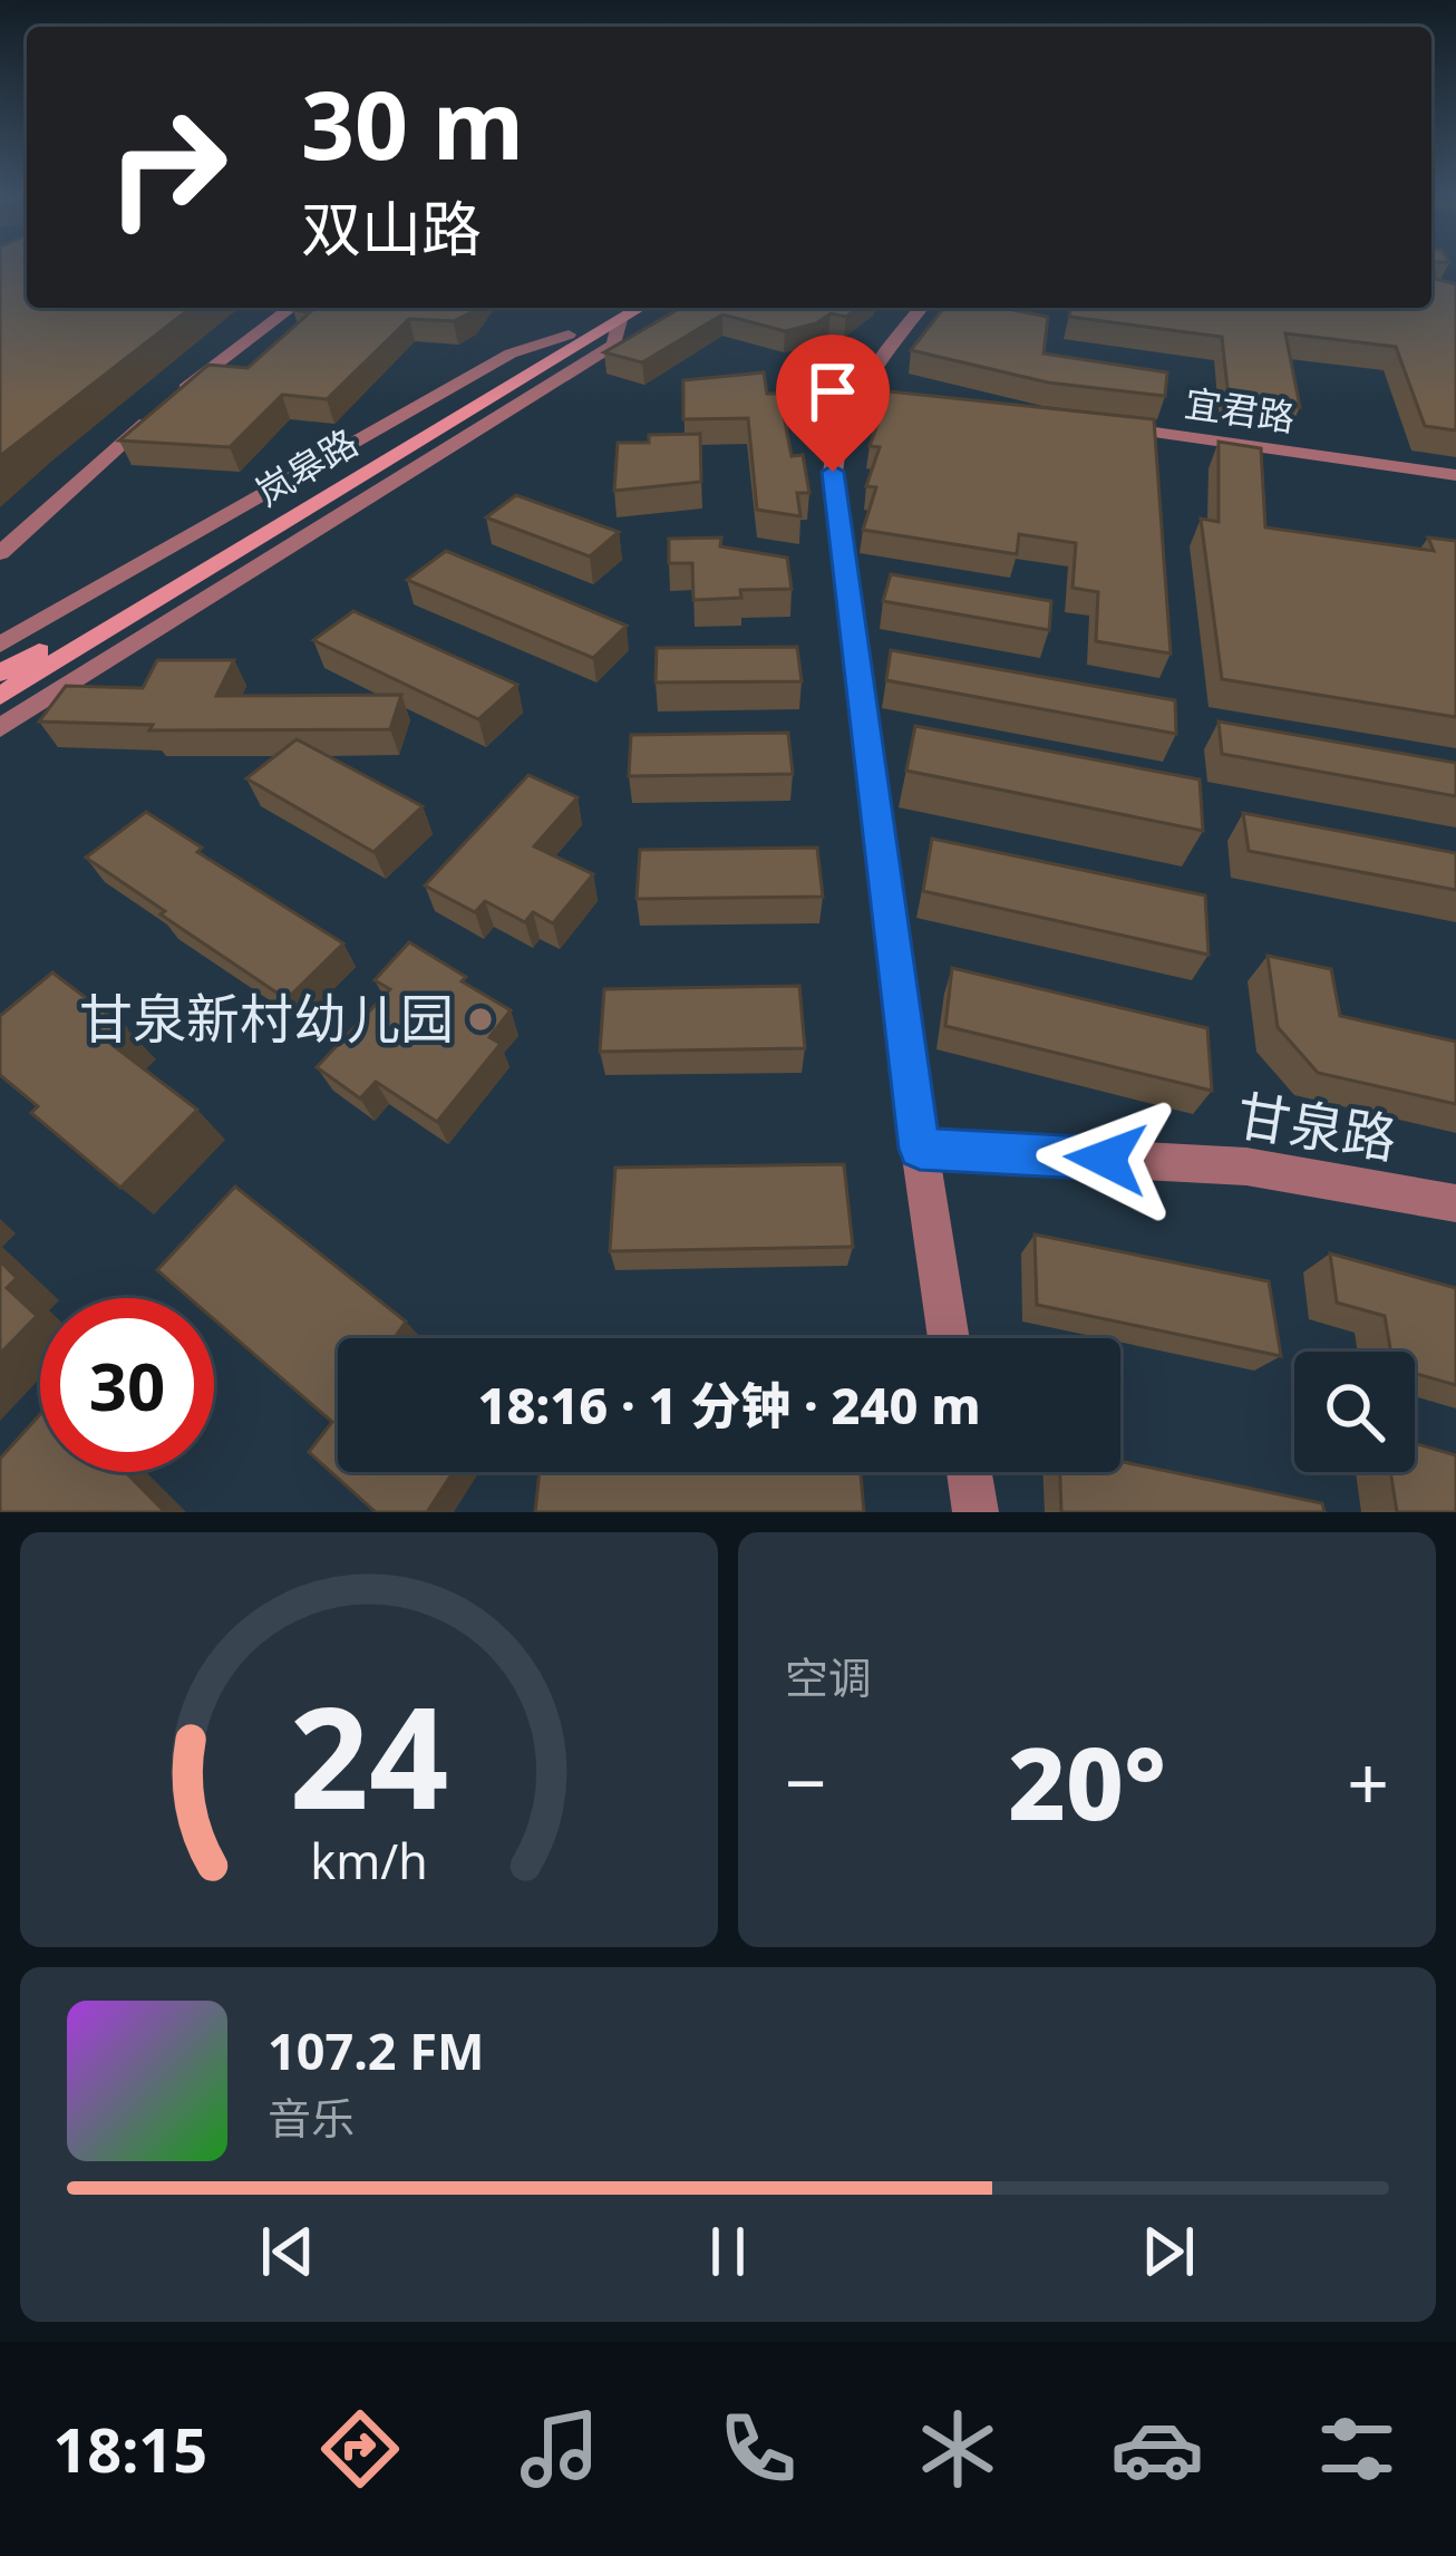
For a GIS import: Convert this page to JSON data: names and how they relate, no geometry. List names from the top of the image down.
{
  "streets": {
    "main road": ["岚皋路"],
    "street": ["宜君路", "甘泉路"]
  },
  "places": ["甘泉新村幼儿园"],
  "page": {
    "turn": ["30 m", "双山路"],
    "limit": "30",
    "trip": "18:16 · 1 分钟 · 240 m",
    "tile": "空调",
    "heat": ["−", "20°", "+"],
    "song": ["107.2 FM", "音乐"],
    "tabs": "18:15",
    "gauge": ["24", "km/h"]
  }
}
